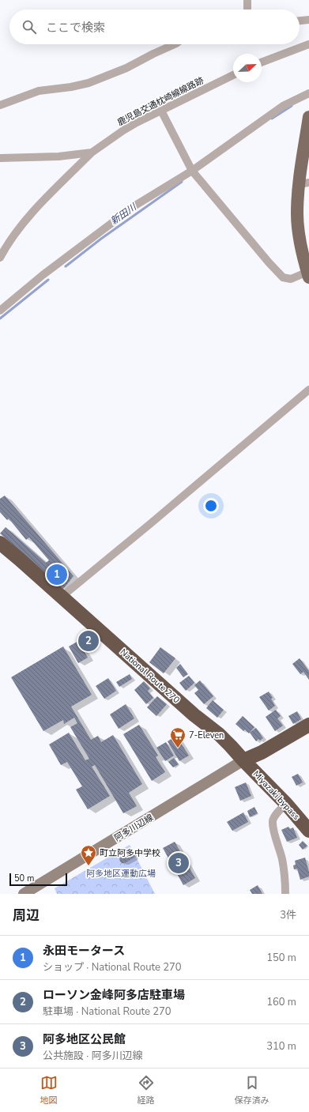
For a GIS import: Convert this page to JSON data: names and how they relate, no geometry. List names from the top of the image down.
{
  "streets": {
    "highway": ["National Route 270", "Miyazaki bypass"],
    "main road": ["阿多川辺線"],
    "street": ["鹿児島交通枕崎線線路跡"]
  },
  "crossings": [
    ["National Route 270", "Miyazaki bypass"],
    ["National Route 270", "阿多川辺線"],
    ["Miyazaki bypass", "阿多川辺線"]
  ],
  "water": ["新田川"],
  "parks": ["阿多地区運動広場"],
  "places": {
    "supermarket": ["7-Eleven"],
    "place": ["町立阿多中学校"]
  },
  "scale_bar": "50 m",
  "north": "top right",
  "page": {
    "search": "ここで検索",
    "pins": ["1", "2", "3"],
    "scale": "50 m",
    "heading": ["周辺", "3件"],
    "list": [
      {
        "mark": "1",
        "name": "永田モータース",
        "note": "ショップ · National Route 270",
        "value": "150 m"
      },
      {
        "mark": "2",
        "name": "ローソン金峰阿多店駐車場",
        "note": "駐車場 · National Route 270",
        "value": "160 m"
      },
      {
        "mark": "3",
        "name": "阿多地区公民館",
        "note": "公共施設 · 阿多川辺線",
        "value": "310 m"
      }
    ],
    "nav": ["地図", "経路", "保存済み"]
  }
}
